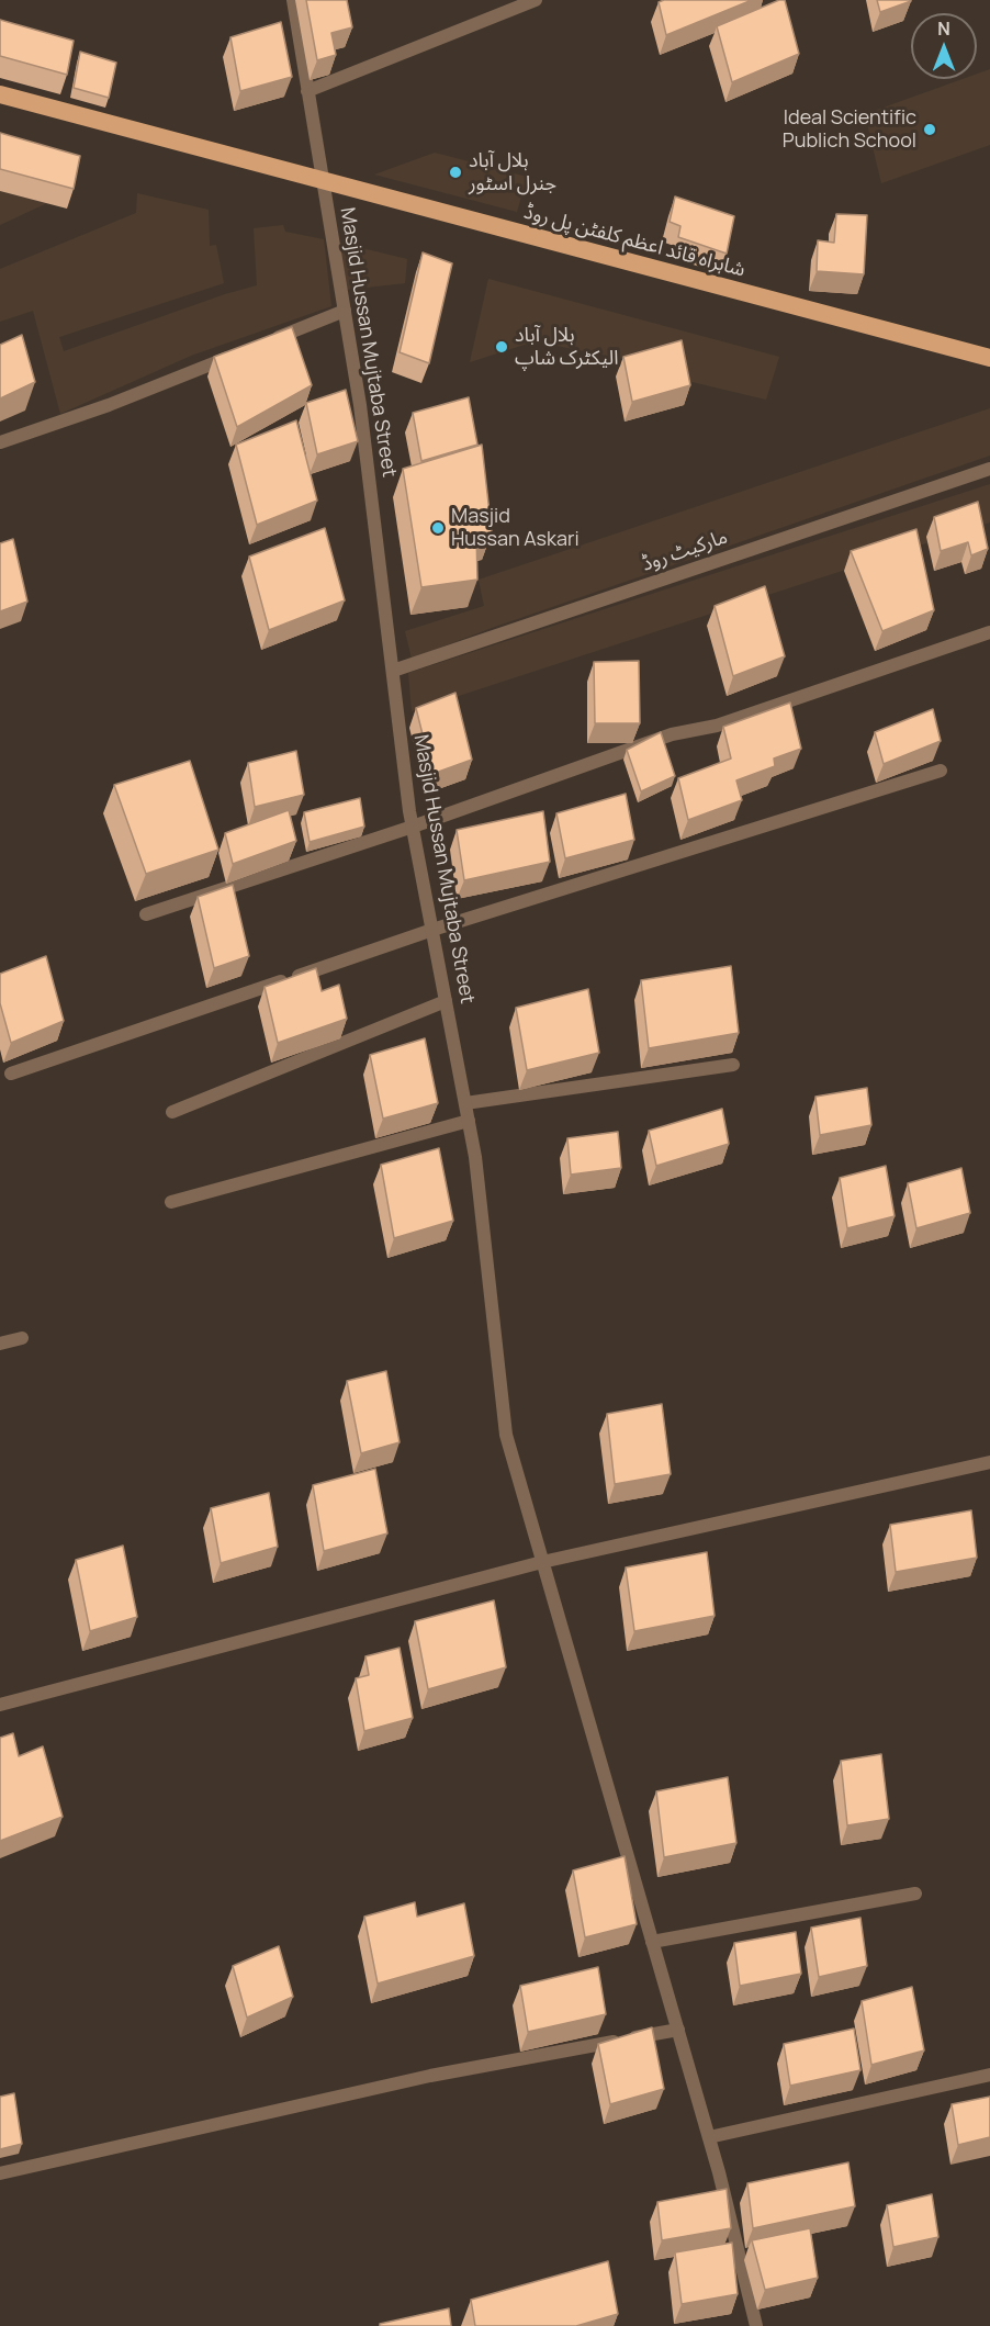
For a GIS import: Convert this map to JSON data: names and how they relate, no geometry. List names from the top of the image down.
{
  "streets": {
    "highway": ["شاہراہ قائد اعظم کلفٹن پل روڈ"],
    "street": ["Masjid Hussan Mujtaba Street", "مارکیٹ روڈ"]
  },
  "crossings": [
    ["شاہراہ قائد اعظم کلفٹن پل روڈ", "Masjid Hussan Mujtaba Street"],
    ["Masjid Hussan Mujtaba Street", "مارکیٹ روڈ"]
  ],
  "places": [
    "Ideal Scientific Publich School",
    "ہلال آباد جنرل اسٹور",
    "ہلال آباد الیکٹرک شاپ",
    "Masjid Hussan Askari"
  ],
  "north": "top"
}
